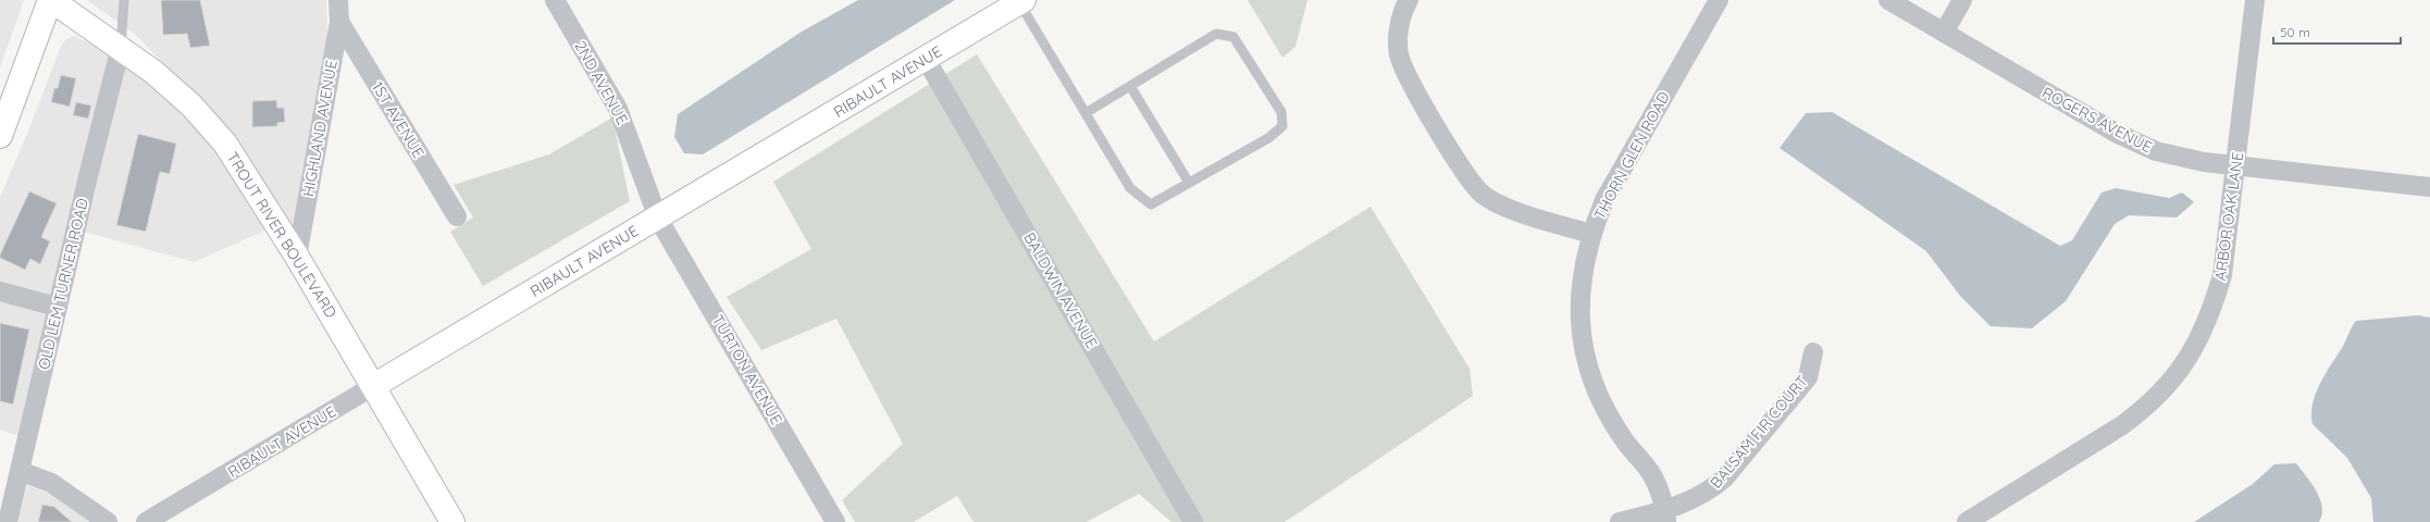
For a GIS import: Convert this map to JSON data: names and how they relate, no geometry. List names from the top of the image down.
{
  "streets": {
    "street": [
      "RIBAULT AVENUE",
      "2ND AVENUE",
      "1ST AVENUE",
      "ROGERS AVENUE",
      "HIGHLAND AVENUE",
      "THORN GLEN ROAD",
      "ARBOR OAK LANE",
      "TROUT RIVER BOULEVARD",
      "OLD LEM TURNER ROAD",
      "BALDWIN AVENUE",
      "TURTON AVENUE",
      "BALSAM FIR COURT"
    ]
  },
  "crossings": [
    ["RIBAULT AVENUE", "2ND AVENUE"],
    ["RIBAULT AVENUE", "TROUT RIVER BOULEVARD"],
    ["RIBAULT AVENUE", "BALDWIN AVENUE"],
    ["RIBAULT AVENUE", "TURTON AVENUE"],
    ["2ND AVENUE", "TURTON AVENUE"],
    ["1ST AVENUE", "HIGHLAND AVENUE"],
    ["ROGERS AVENUE", "ARBOR OAK LANE"],
    ["HIGHLAND AVENUE", "TROUT RIVER BOULEVARD"],
    ["THORN GLEN ROAD", "BALSAM FIR COURT"],
    ["TROUT RIVER BOULEVARD", "OLD LEM TURNER ROAD"]
  ],
  "scale_bar": "50 m"
}
